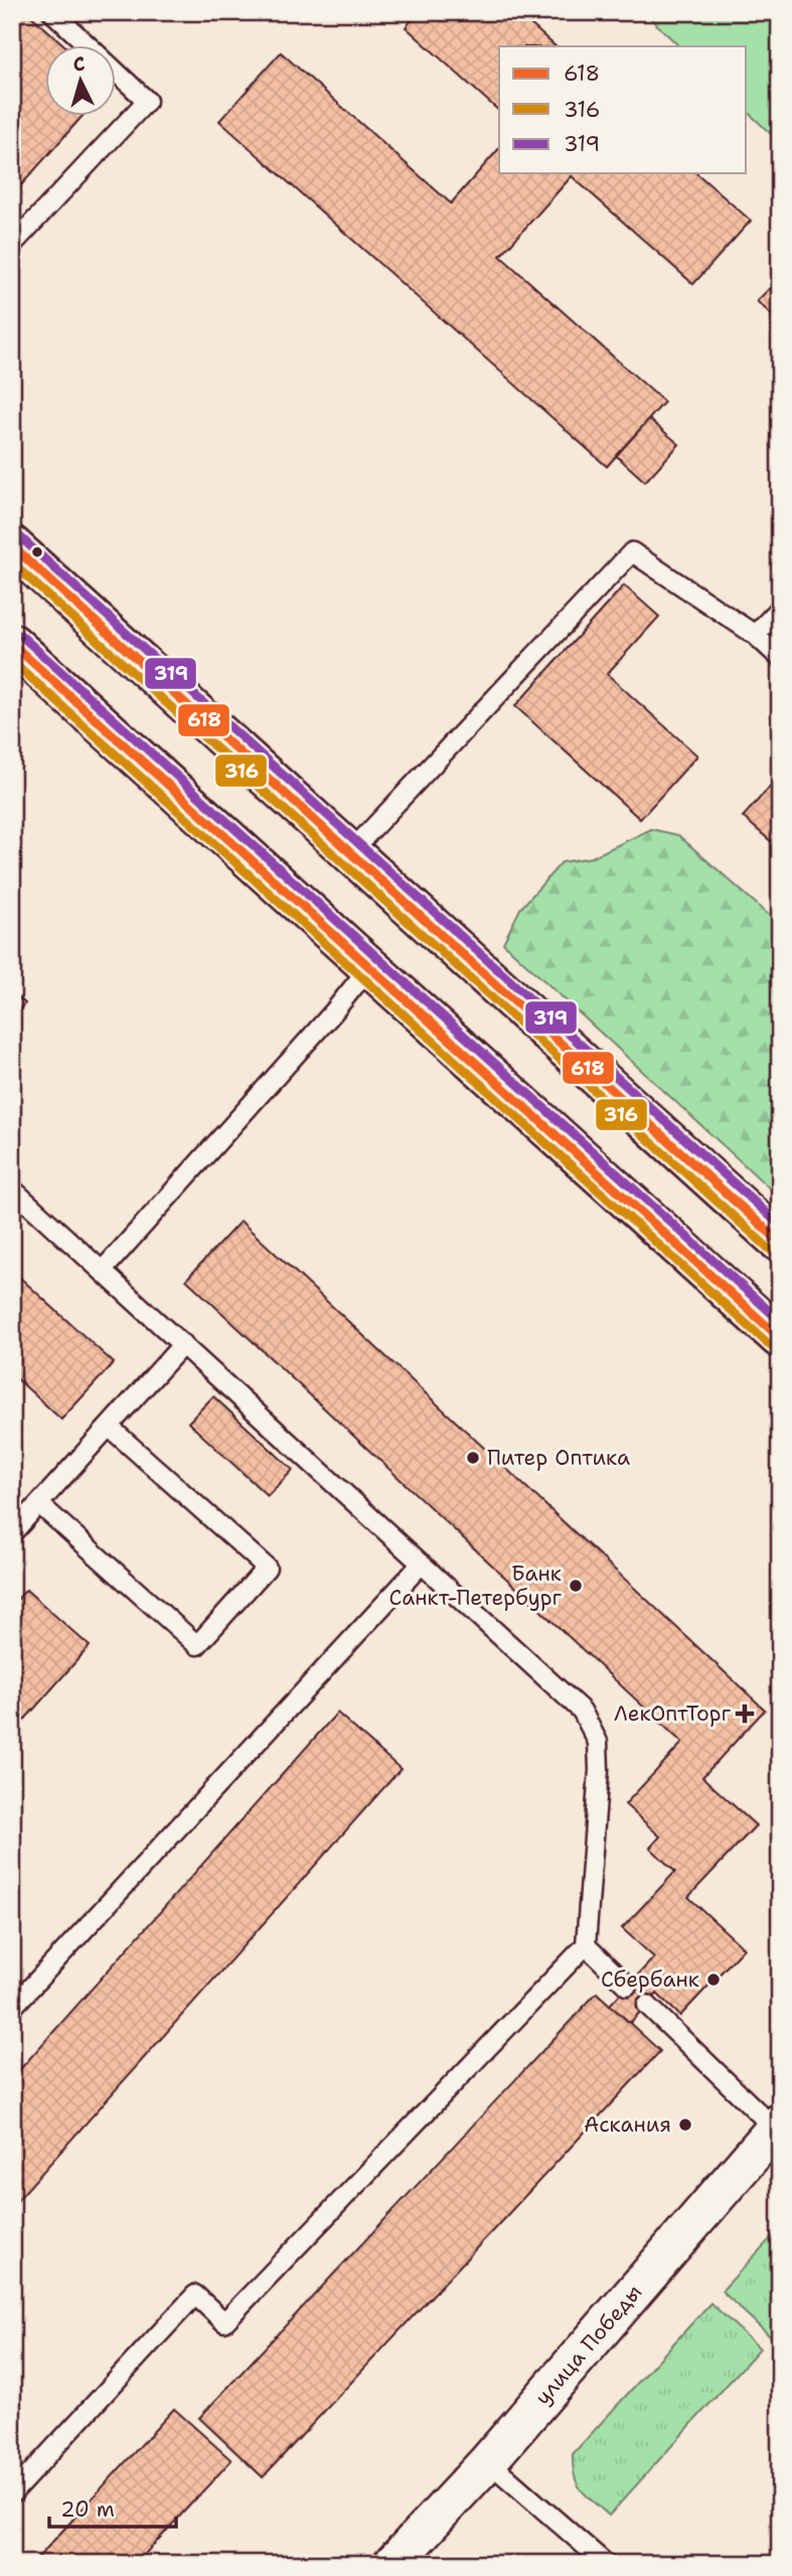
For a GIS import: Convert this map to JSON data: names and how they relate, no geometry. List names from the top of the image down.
{
  "streets": {
    "street": ["улица Победы"]
  },
  "places": {
    "other": [
      "Питер Оптика",
      "Банк Санкт-Петербург",
      "Сбербанк",
      "Аскания"
    ],
    "health": ["ЛекОптТорг"]
  },
  "lines": ["transit line 319", "transit line 618", "transit line 316"],
  "legend": ["618", "316", "319"],
  "scale_bar": "20 m",
  "north": "top"
}
